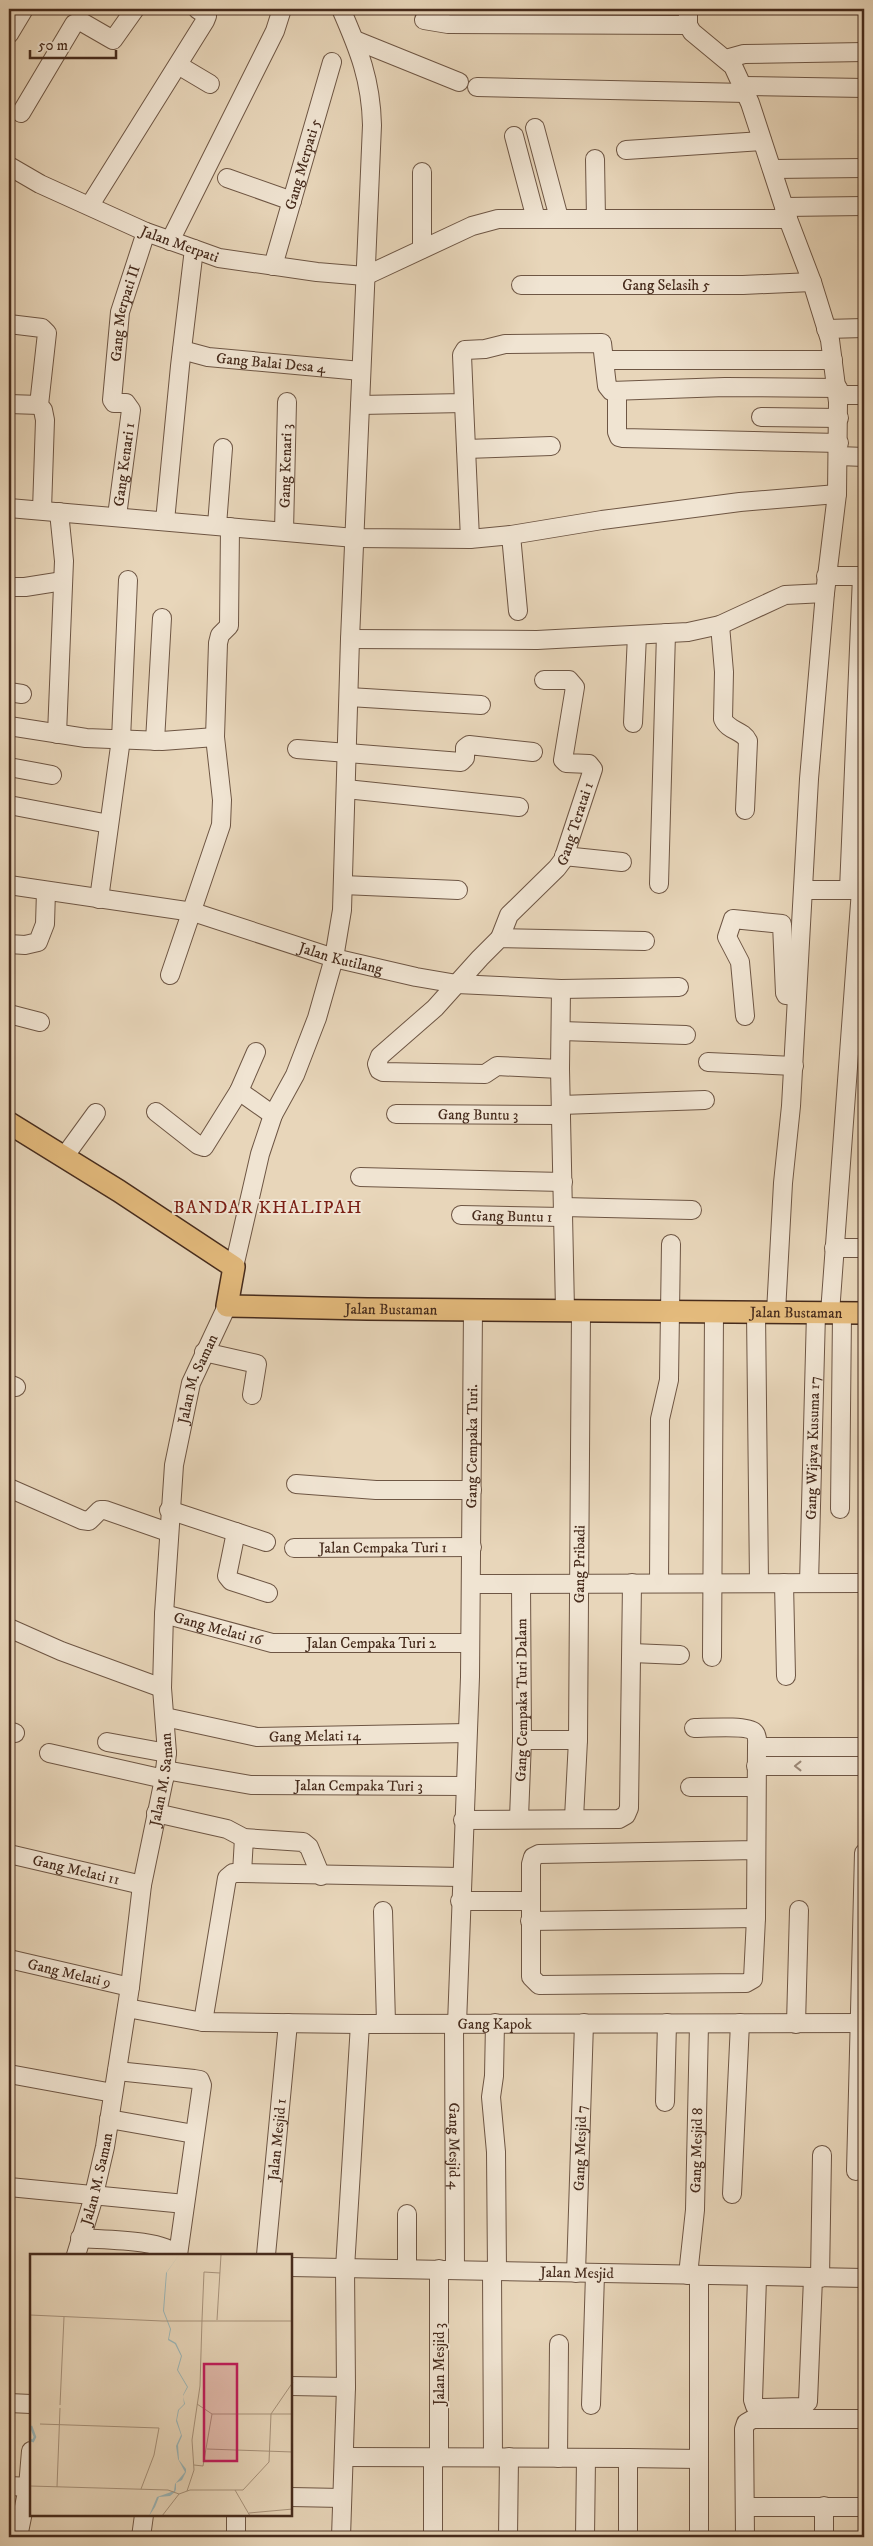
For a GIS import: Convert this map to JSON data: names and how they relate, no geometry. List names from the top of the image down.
{
  "streets": {
    "main road": ["Jalan Bustaman"],
    "street": [
      "Gang Merpati 5",
      "Jalan Merpati",
      "Gang Selasih 5",
      "Gang Merpati II",
      "Gang Balai Desa 4",
      "Gang Kenari 1",
      "Gang Kenari 3",
      "Gang Teratai 1",
      "Jalan Kutilang",
      "Gang Buntu 3",
      "Gang Buntu 1",
      "Jalan M. Saman",
      "Gang Cempaka Turi.",
      "Gang Wijaya Kusuma 17",
      "Jalan Cempaka Turi 1",
      "Gang Pribadi",
      "Gang Melati 16",
      "Jalan Cempaka Turi 2",
      "Gang Cempaka Turi Dalam",
      "Gang Melati 14",
      "Jalan Cempaka Turi 3",
      "Gang Melati 11",
      "Gang Melati 9",
      "Gang Kapok",
      "Jalan Mesjid 1",
      "Gang Mesjid 4",
      "Gang Mesjid 7",
      "Gang Mesjid 8",
      "Jalan Mesjid",
      "Jalan Mesjid 3"
    ]
  },
  "crossings": [
    ["Gang Merpati 5", "Jalan Merpati"],
    ["Jalan Merpati", "Gang Merpati II"],
    ["Gang Merpati II", "Gang Kenari 1"],
    ["Jalan Kutilang", "Gang Pribadi"],
    ["Gang Buntu 3", "Gang Pribadi"],
    ["Gang Buntu 1", "Gang Pribadi"],
    ["Jalan Bustaman", "Jalan M. Saman"],
    ["Jalan Bustaman", "Gang Cempaka Turi."],
    ["Jalan Bustaman", "Gang Wijaya Kusuma 17"],
    ["Jalan Bustaman", "Gang Pribadi"],
    ["Jalan M. Saman", "Gang Melati 16"],
    ["Jalan M. Saman", "Gang Melati 14"],
    ["Jalan M. Saman", "Jalan Cempaka Turi 3"],
    ["Jalan M. Saman", "Gang Melati 11"],
    ["Jalan M. Saman", "Gang Melati 9"],
    ["Jalan M. Saman", "Gang Kapok"],
    ["Gang Cempaka Turi.", "Jalan Cempaka Turi 1"],
    ["Gang Cempaka Turi.", "Jalan Cempaka Turi 2"],
    ["Gang Cempaka Turi.", "Gang Melati 14"],
    ["Gang Cempaka Turi.", "Jalan Cempaka Turi 3"],
    ["Gang Cempaka Turi.", "Gang Mesjid 4"],
    ["Gang Melati 16", "Jalan Cempaka Turi 2"],
    ["Gang Kapok", "Jalan Mesjid 1"],
    ["Gang Kapok", "Gang Mesjid 4"],
    ["Gang Kapok", "Gang Mesjid 7"],
    ["Gang Kapok", "Gang Mesjid 8"],
    ["Gang Mesjid 4", "Jalan Mesjid"],
    ["Gang Mesjid 4", "Jalan Mesjid 3"],
    ["Gang Mesjid 7", "Jalan Mesjid"],
    ["Gang Mesjid 8", "Jalan Mesjid"],
    ["Jalan Mesjid", "Jalan Mesjid 3"]
  ],
  "districts": ["BANDAR KHALIPAH"],
  "scale_bar": "50 m"
}
